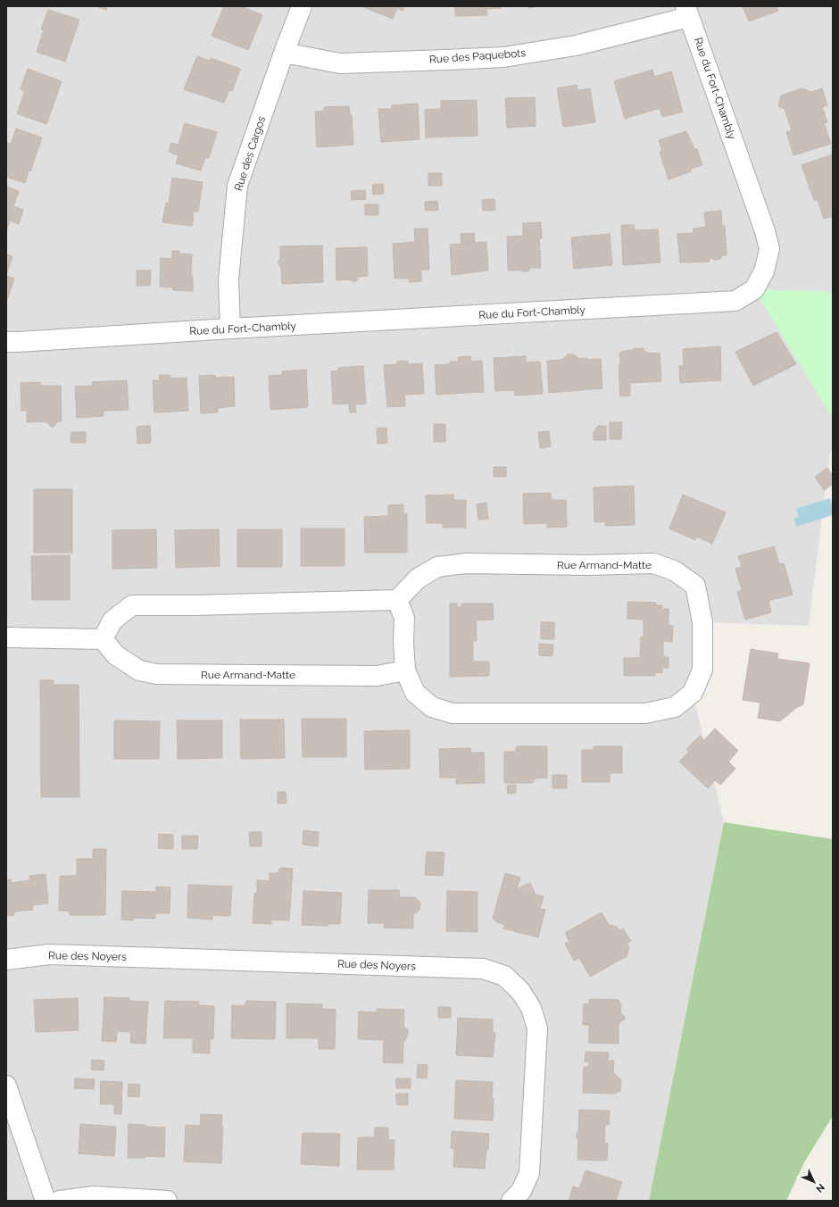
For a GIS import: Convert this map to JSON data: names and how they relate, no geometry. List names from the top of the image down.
{
  "streets": {
    "street": [
      "Rue des Paquebots",
      "Rue du Fort-Chambly",
      "Rue des Cargos",
      "Rue Armand-Matte",
      "Rue des Noyers"
    ]
  },
  "crossings": [
    ["Rue des Paquebots", "Rue du Fort-Chambly"],
    ["Rue des Paquebots", "Rue des Cargos"],
    ["Rue du Fort-Chambly", "Rue des Cargos"]
  ],
  "north": "bottom right"
}
